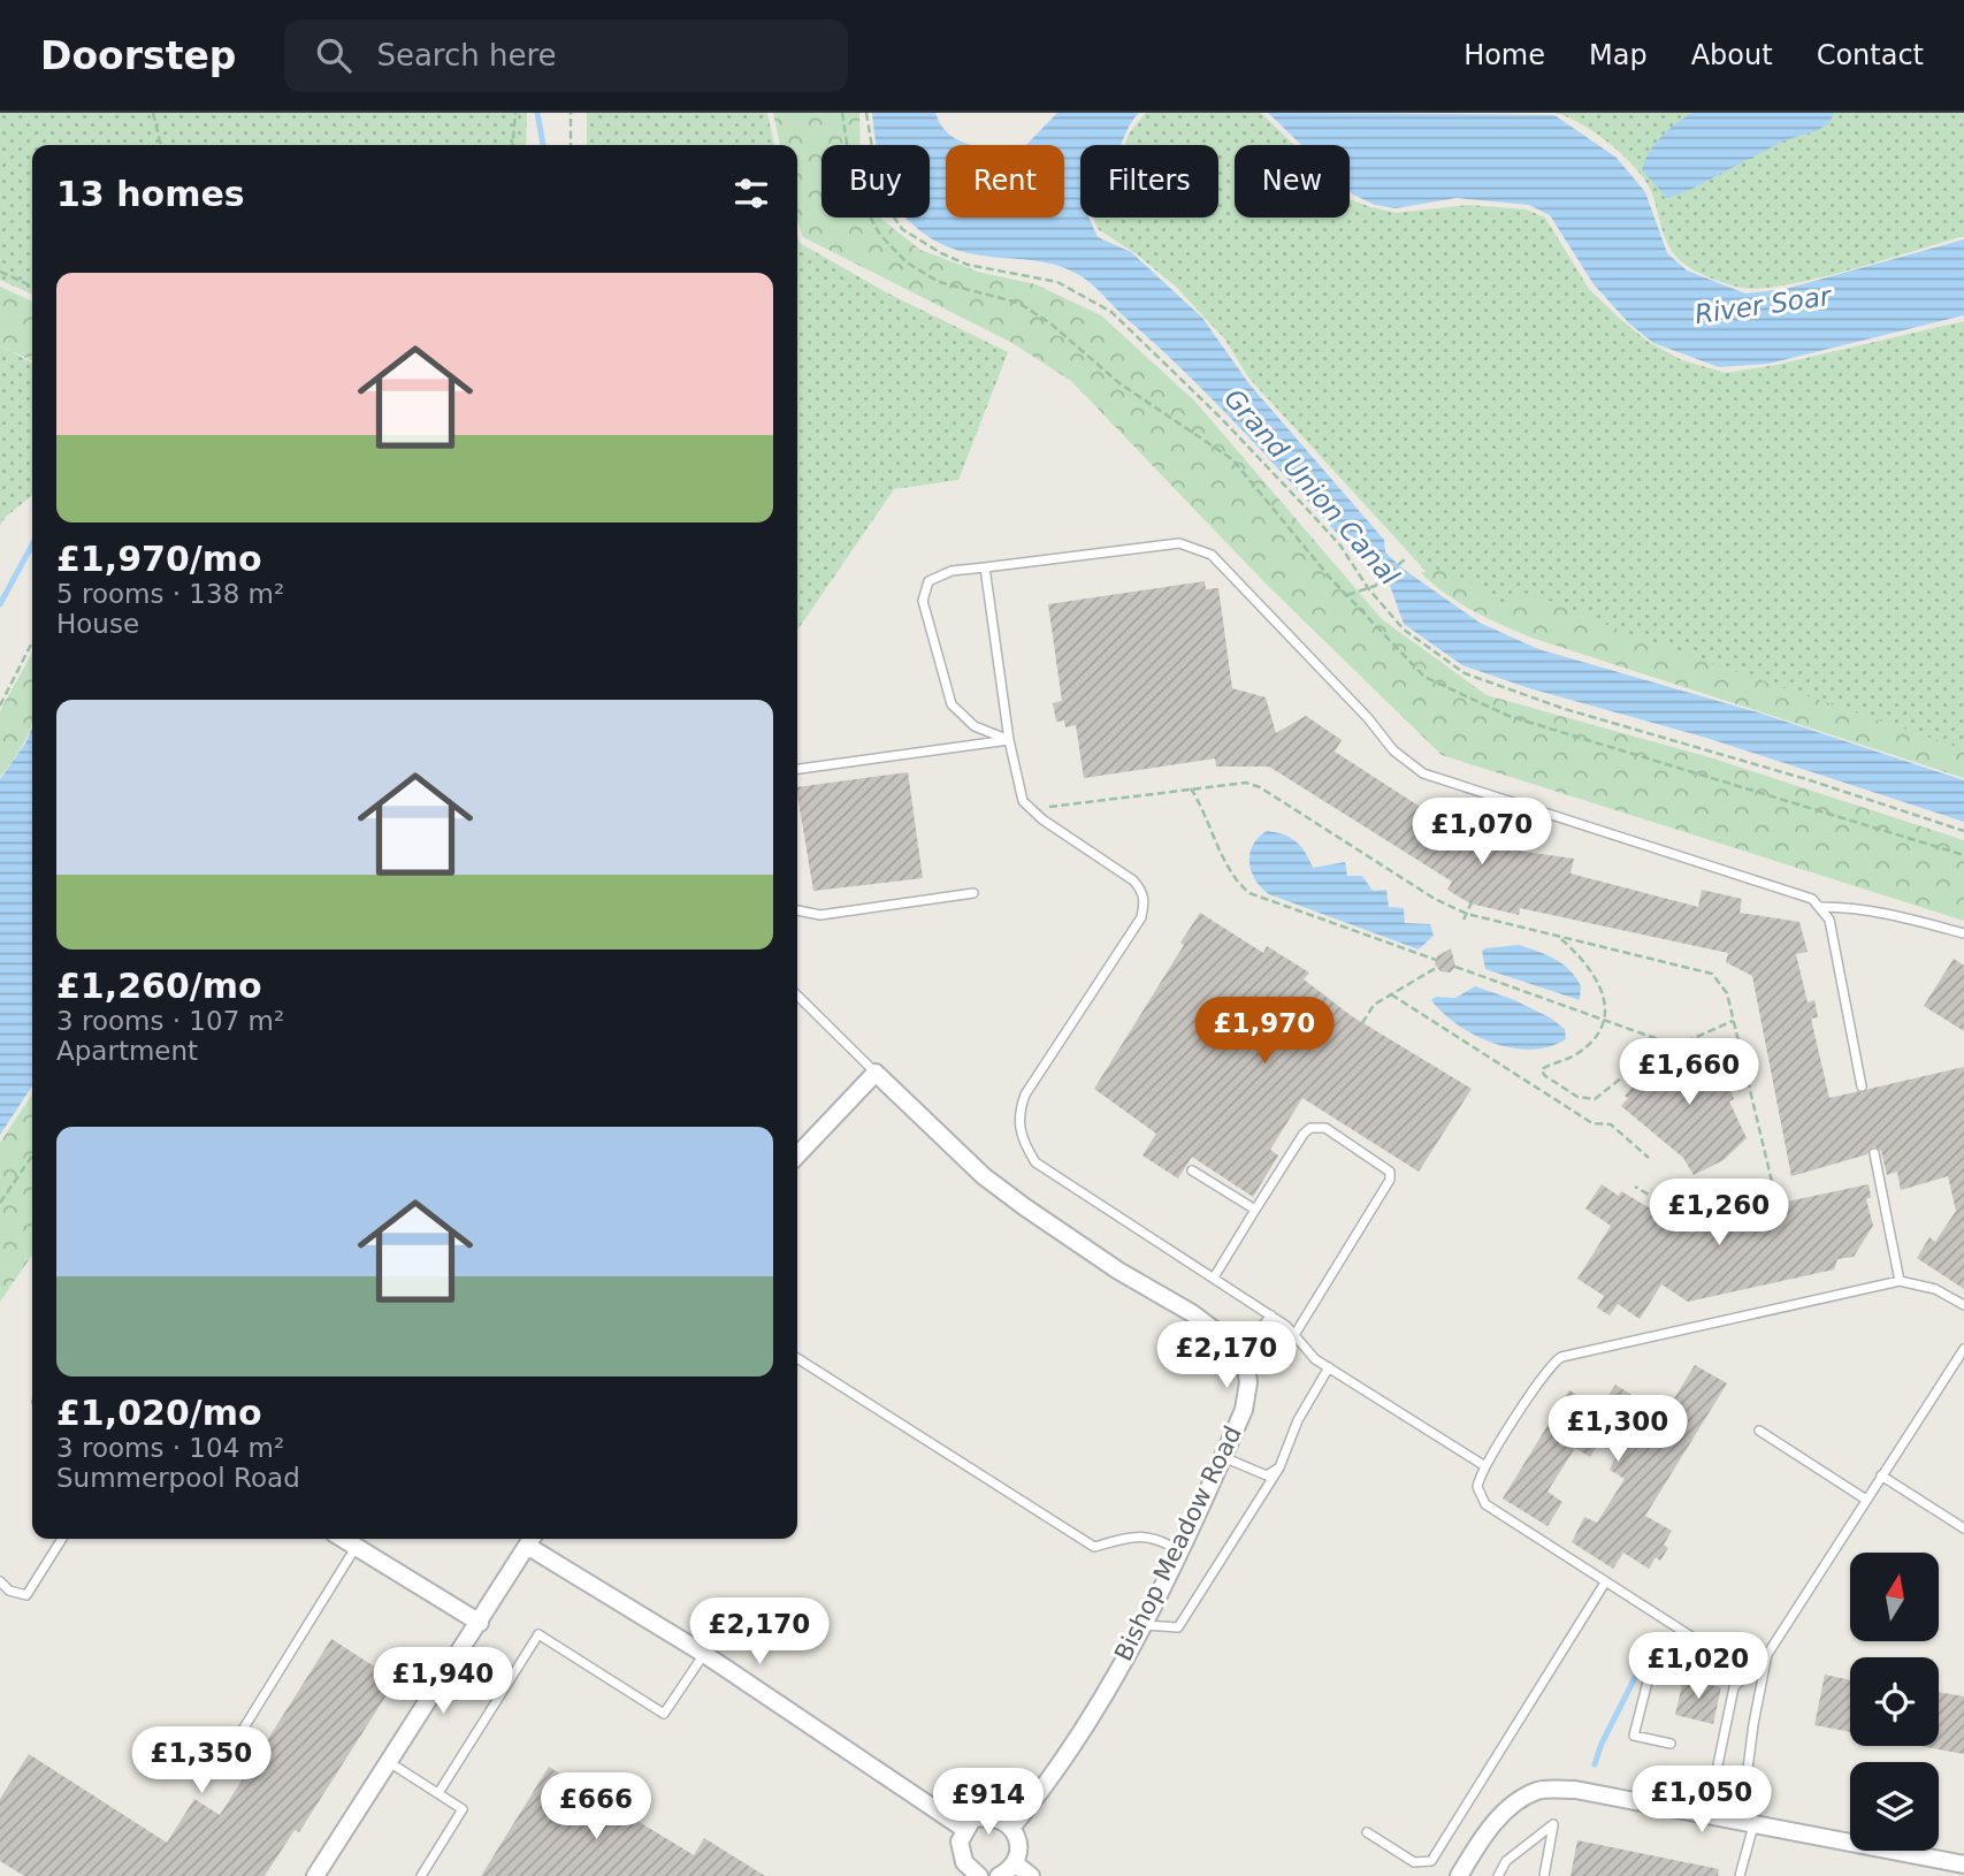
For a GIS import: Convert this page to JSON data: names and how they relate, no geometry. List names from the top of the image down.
{
  "streets": {
    "street": ["Bishop Meadow Road"]
  },
  "water": ["River Soar", "Grand Union Canal"],
  "north": "top",
  "page": {
    "header": "Doorstep",
    "search": "Search here",
    "nav": [
      "Home",
      "Map",
      "About",
      "Contact"
    ],
    "chip": [
      "Buy",
      "Rent",
      "Filters",
      "New"
    ],
    "heading": "13 homes",
    "list": [
      {
        "name": "£1,970/mo",
        "note": "5 rooms · 138 m² · House"
      },
      {
        "name": "£1,260/mo",
        "note": "3 rooms · 107 m² · Apartment"
      },
      {
        "name": "£1,020/mo",
        "note": "3 rooms · 104 m² · Summerpool Road"
      }
    ],
    "price": [
      "£1,070",
      "£1,970",
      "£1,660",
      "£1,260",
      "£2,170",
      "£1,300",
      "£2,170",
      "£1,020",
      "£1,940",
      "£1,350",
      "£1,050",
      "£914",
      "£666"
    ]
  }
}
